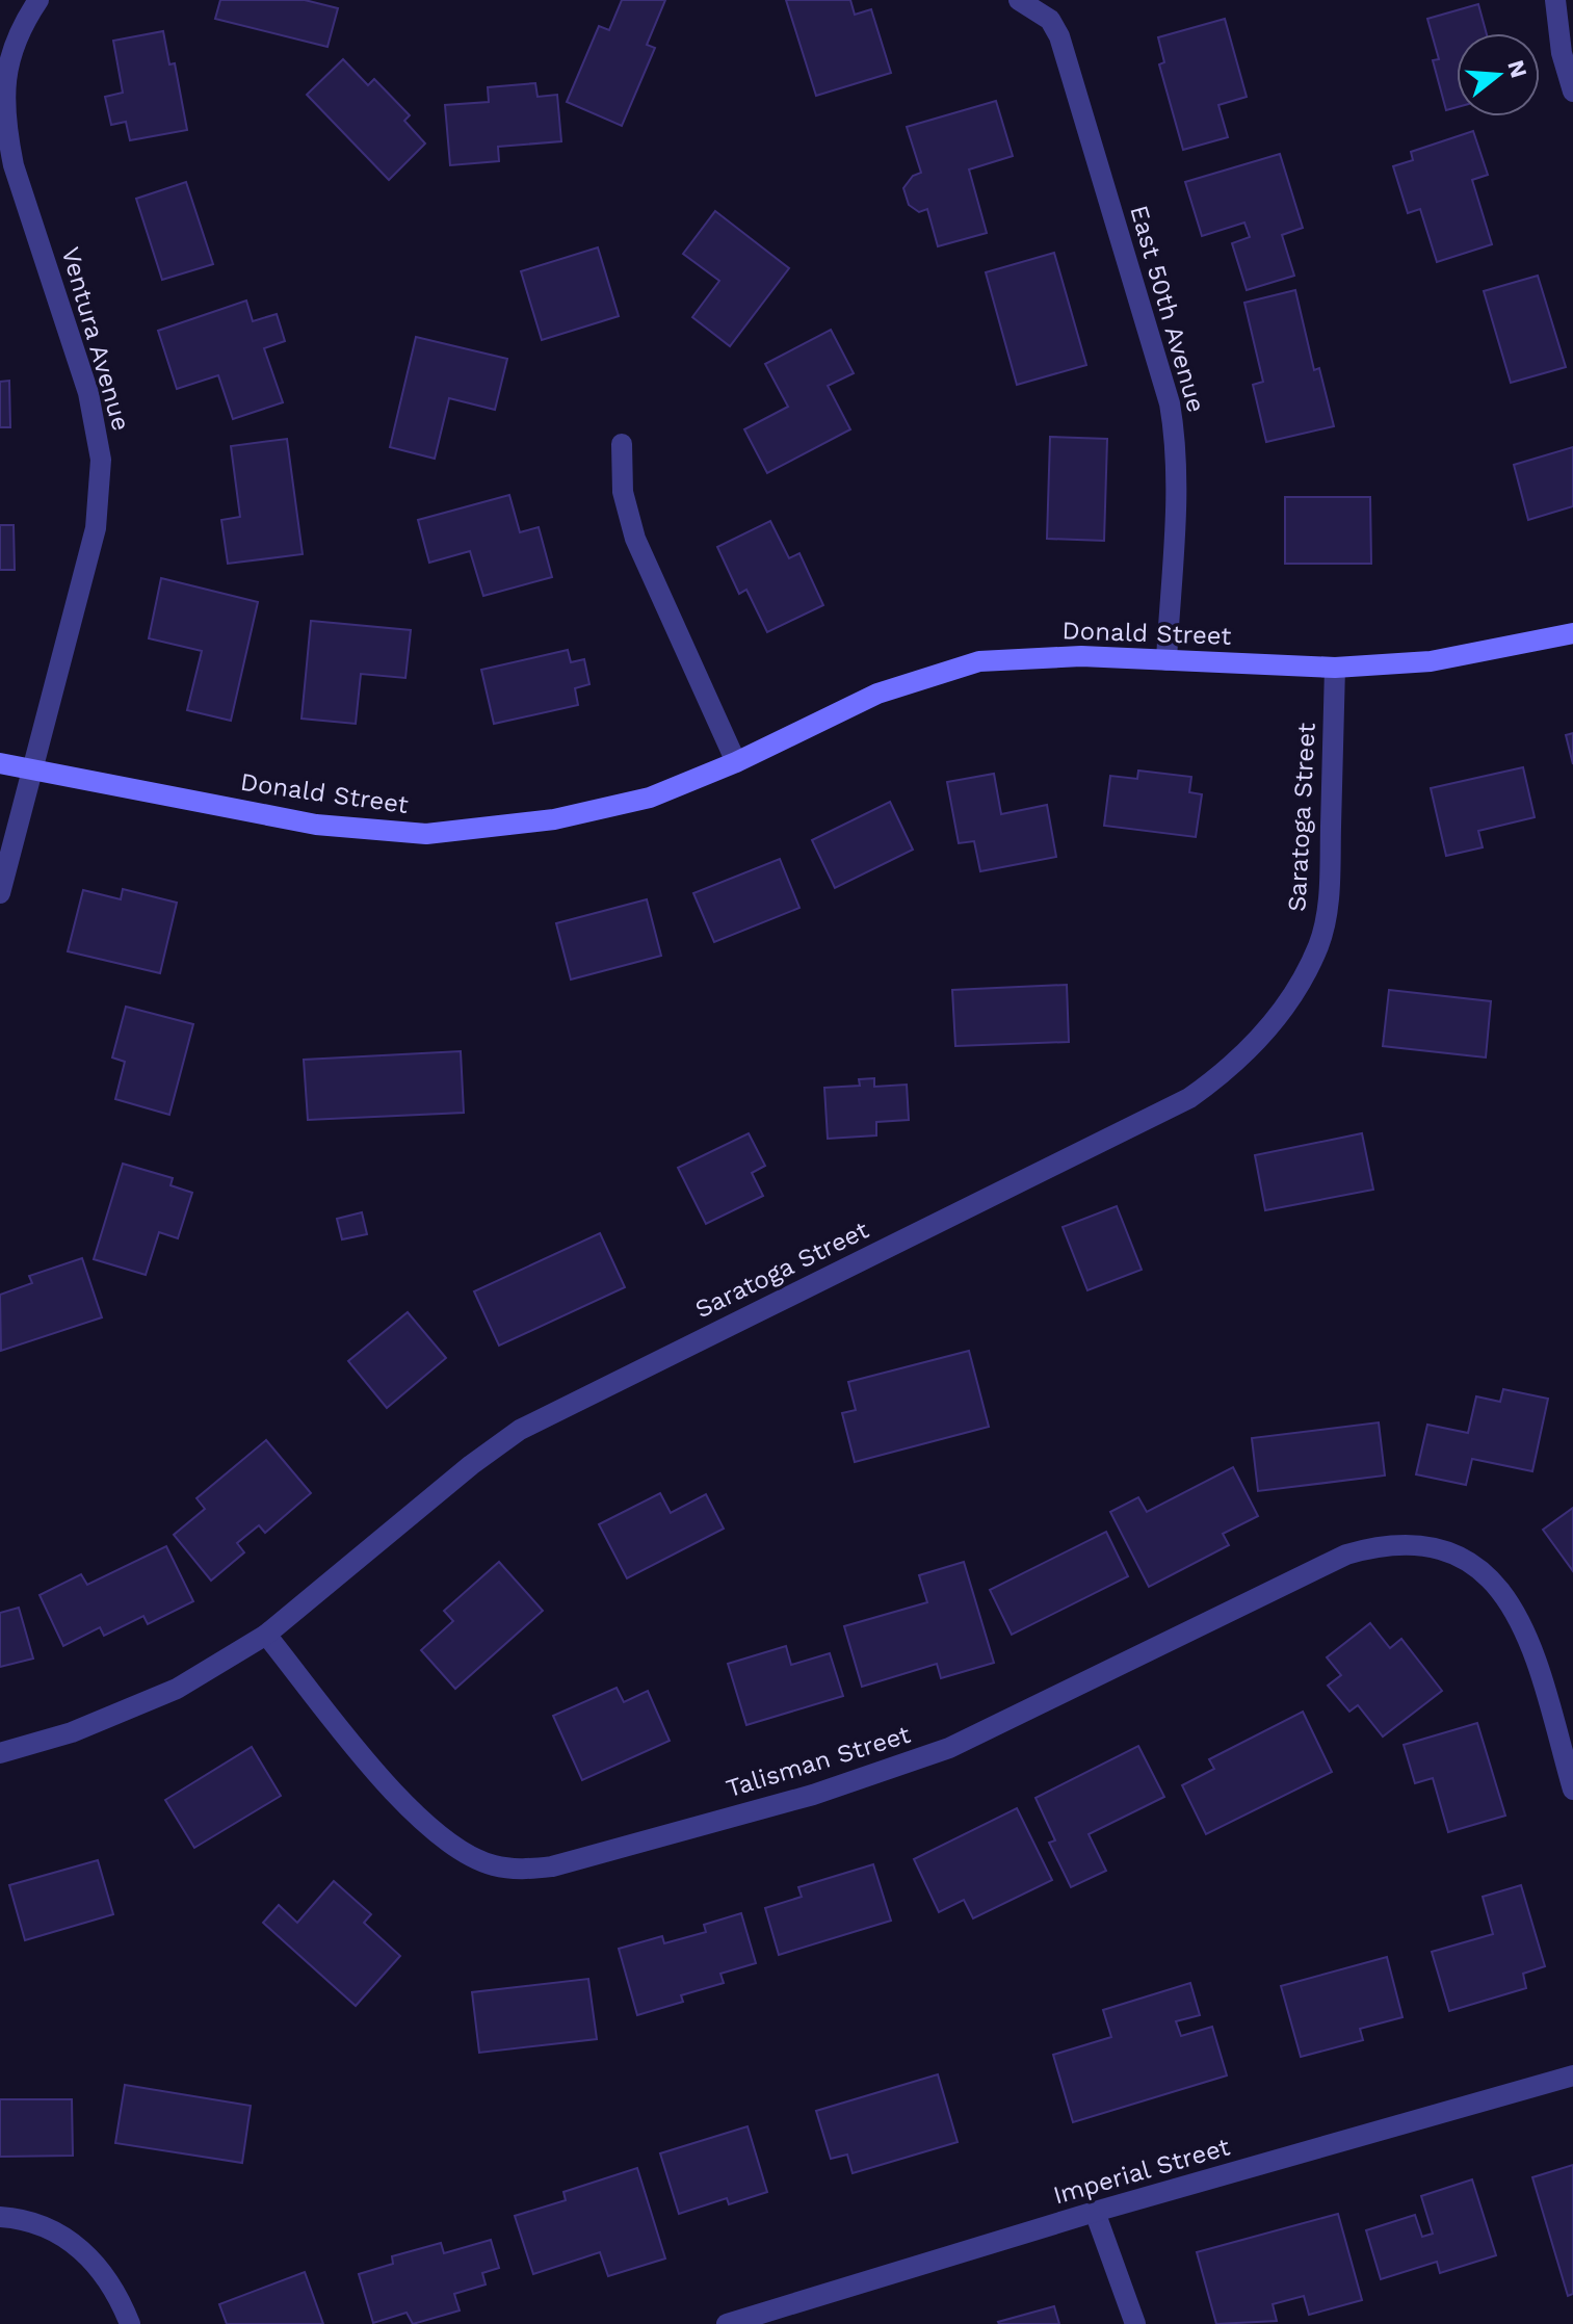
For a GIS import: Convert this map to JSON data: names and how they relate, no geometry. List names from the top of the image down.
{
  "streets": {
    "street": [
      "East 50th Avenue",
      "Ventura Avenue",
      "Donald Street",
      "Saratoga Street",
      "Talisman Street",
      "Imperial Street"
    ]
  },
  "crossings": [
    ["East 50th Avenue", "Donald Street"],
    ["Ventura Avenue", "Donald Street"],
    ["Donald Street", "Saratoga Street"],
    ["Saratoga Street", "Talisman Street"]
  ],
  "north": "right"
}
